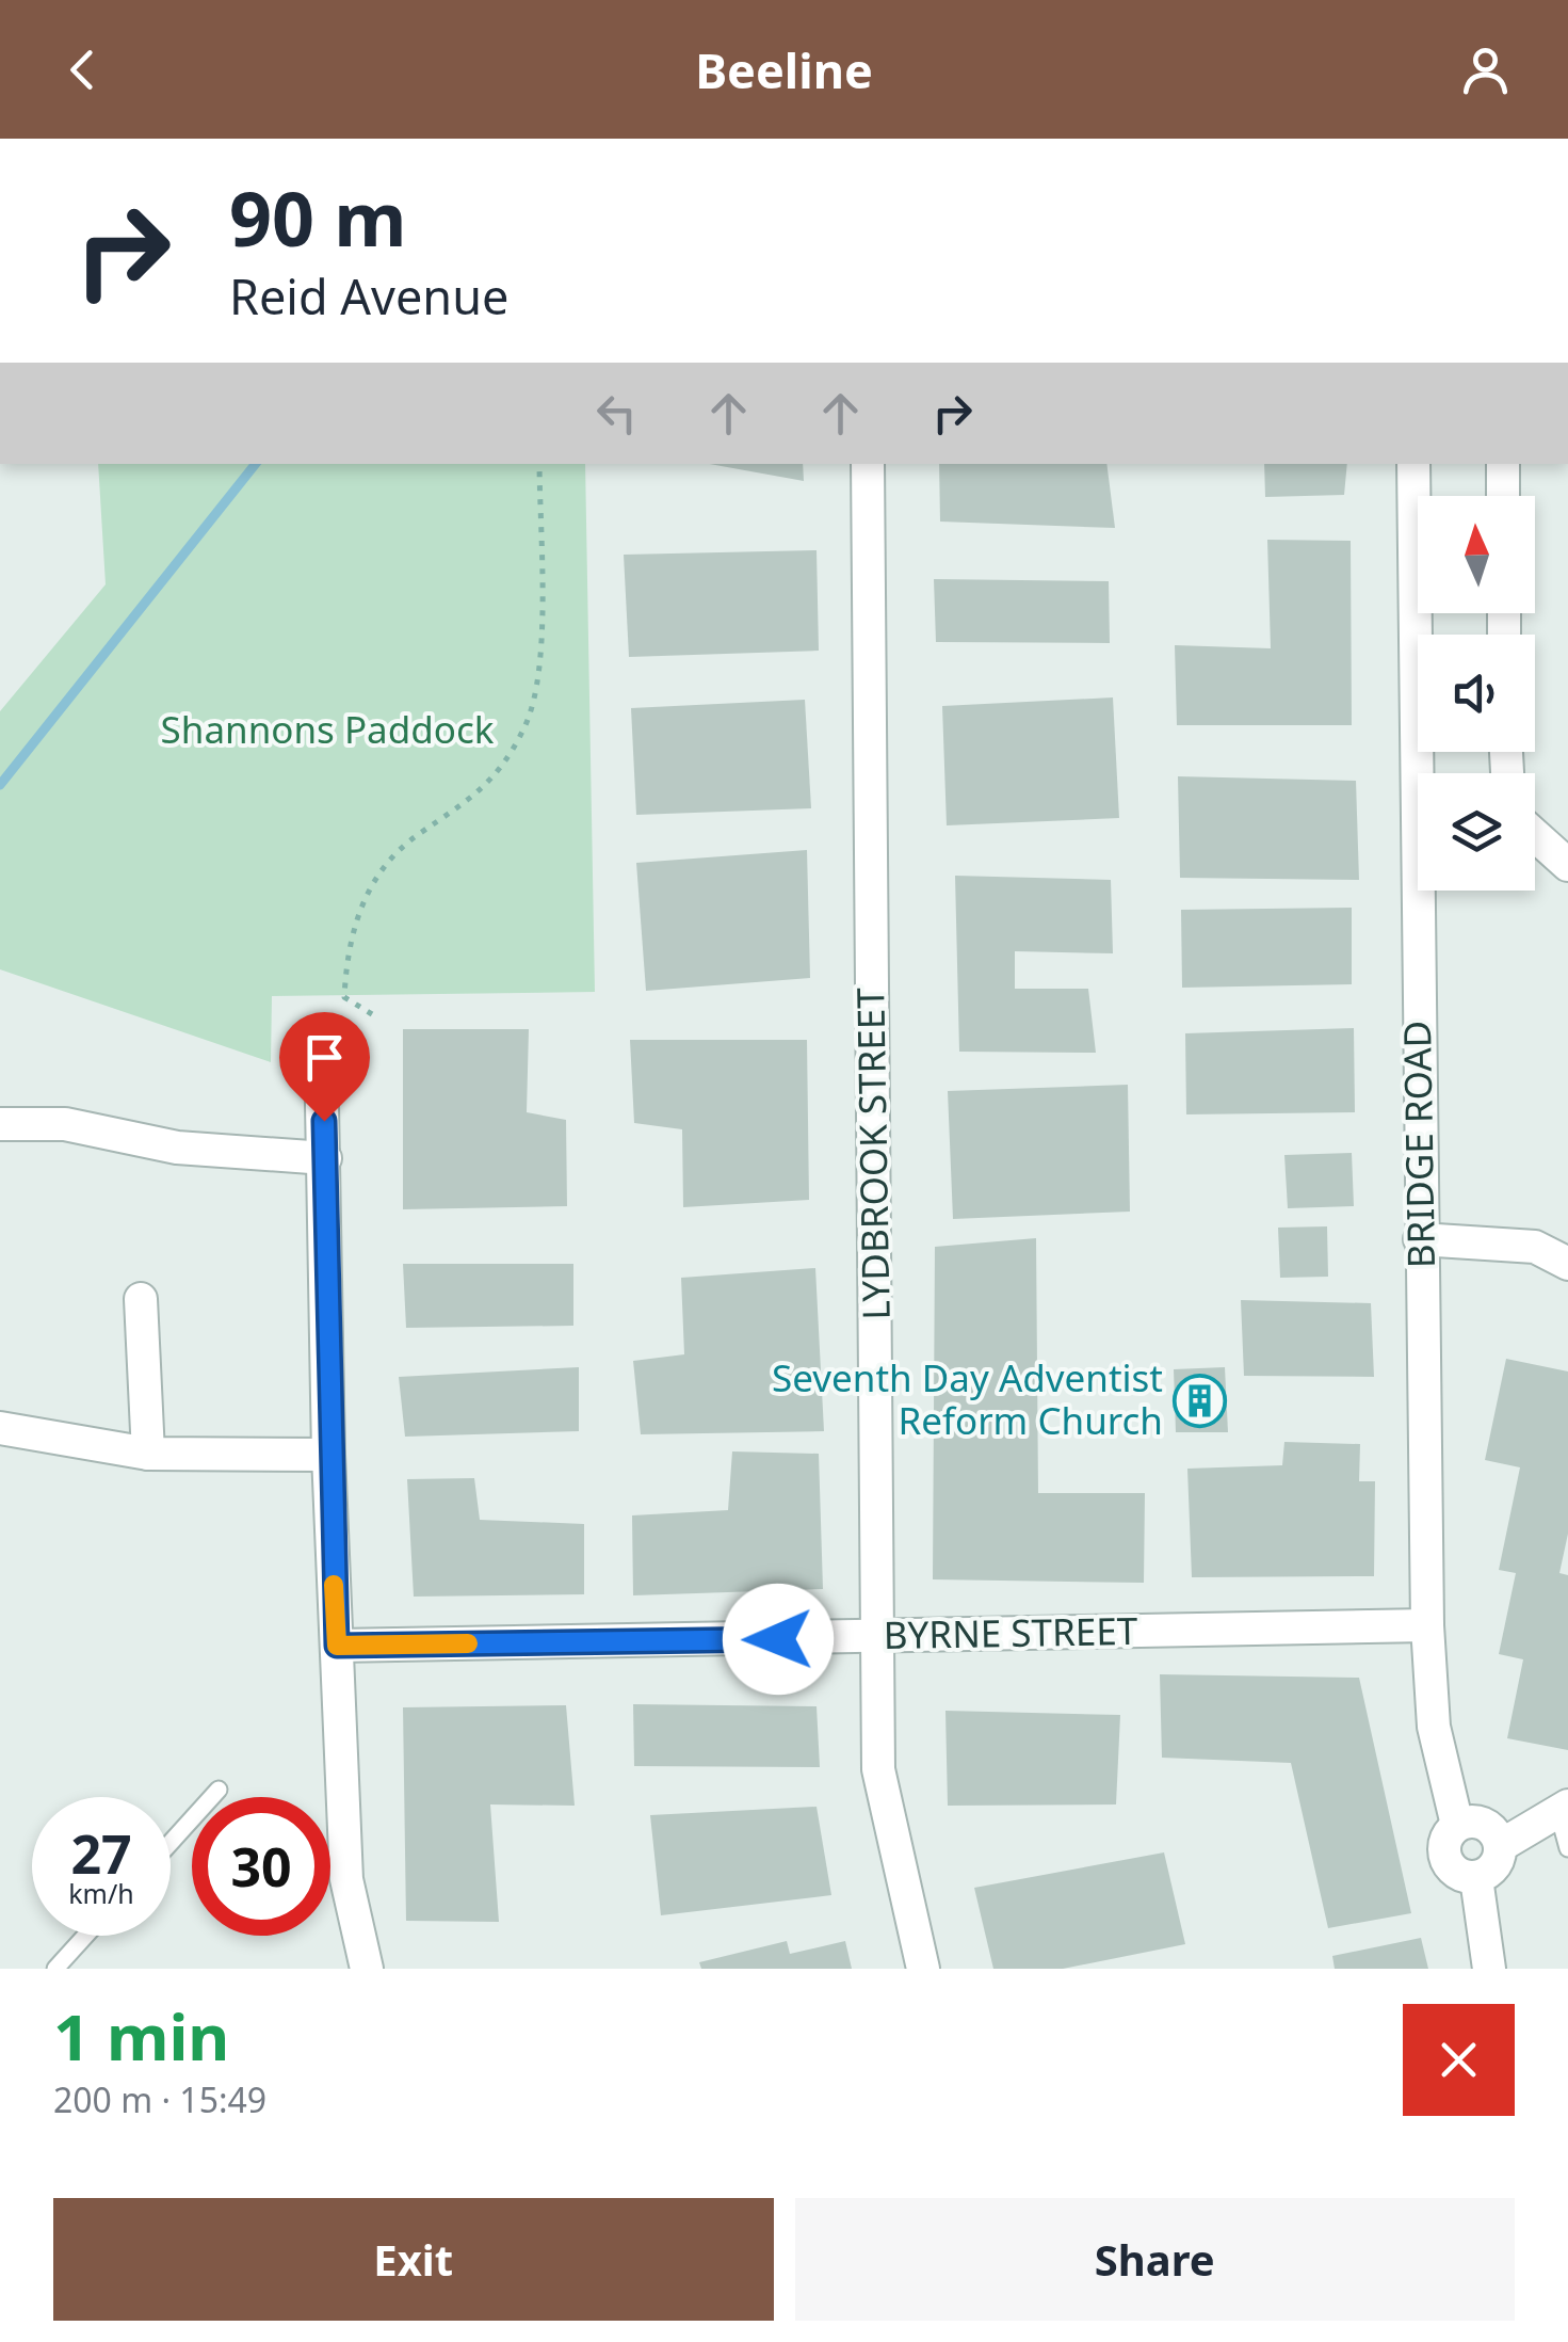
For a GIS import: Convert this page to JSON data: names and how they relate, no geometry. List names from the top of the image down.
{
  "streets": {
    "street": ["BRIDGE ROAD", "LYDBROOK STREET", "BYRNE STREET"]
  },
  "crossings": [
    ["BRIDGE ROAD", "BYRNE STREET"],
    ["LYDBROOK STREET", "BYRNE STREET"]
  ],
  "parks": ["Shannons Paddock"],
  "places": {
    "building": ["Seventh Day Adventist Reform Church"]
  },
  "north": "top",
  "page": {
    "header": "Beeline",
    "turn": ["90 m", "Reid Avenue"],
    "speed": "27 km/h",
    "limit": "30",
    "heading": ["1 min", "200 m · 15:49"],
    "buttons": ["Exit", "Share"]
  }
}
